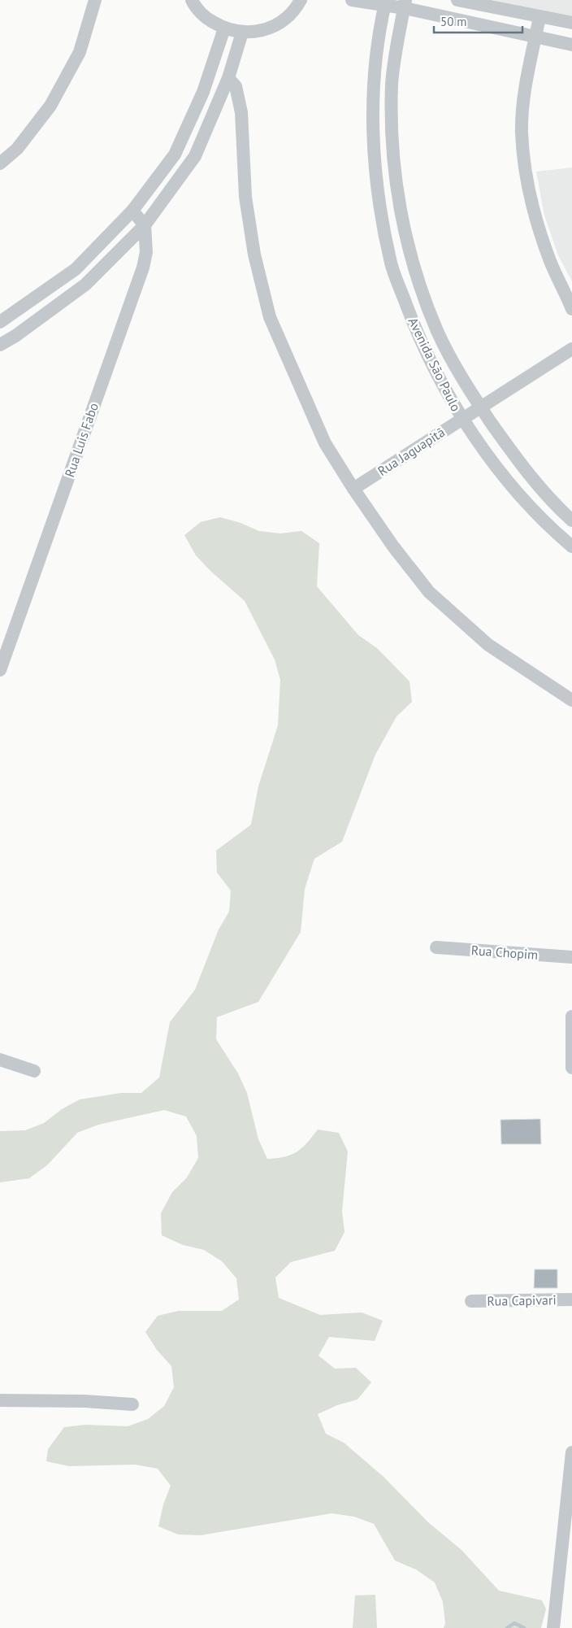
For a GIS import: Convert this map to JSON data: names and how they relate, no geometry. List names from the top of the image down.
{
  "streets": {
    "street": [
      "Avenida São Paulo",
      "Rua Luis Fabo",
      "Rua Jaguapitã",
      "Rua Chopim",
      "Rua Capivari"
    ]
  },
  "crossings": [
    ["Avenida São Paulo", "Rua Jaguapitã"]
  ],
  "scale_bar": "50 m"
}
